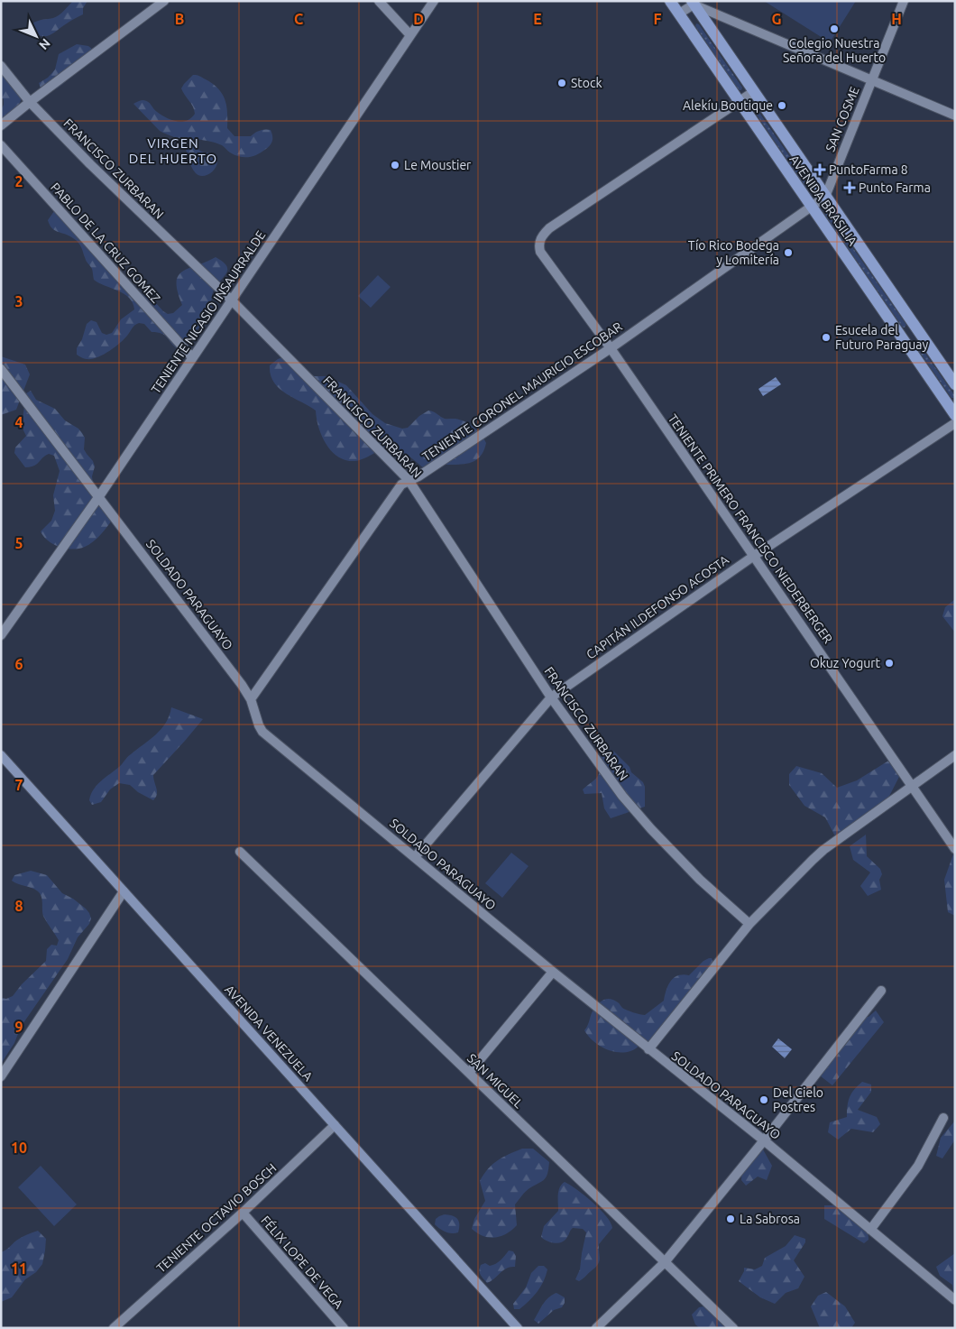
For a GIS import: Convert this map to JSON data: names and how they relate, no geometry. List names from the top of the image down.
{
  "streets": {
    "main road": ["AVENIDA BRASILIA", "AVENIDA VENEZUELA"],
    "street": [
      "SAN COSME",
      "FRANCISCO ZURBARAN",
      "PABLO DE LA CRUZ GOMEZ",
      "TENIENTE NICASIO INSAURRALDE",
      "TENIENTE CORONEL MAURICIO ESCOBAR",
      "TENIENTE PRIMERO FRANCISCO NIEDERBERGER",
      "SOLDADO PARAGUAYO",
      "CAPITÁN ILDEFONSO ACOSTA",
      "SAN MIGUEL",
      "TENIENTE OCTAVIO BOSCH",
      "FÉLIX LOPE DE VEGA"
    ]
  },
  "crossings": [
    ["SAN COSME", "AVENIDA BRASILIA"],
    ["SAN COSME", "TENIENTE CORONEL MAURICIO ESCOBAR"],
    ["FRANCISCO ZURBARAN", "TENIENTE NICASIO INSAURRALDE"],
    ["FRANCISCO ZURBARAN", "TENIENTE CORONEL MAURICIO ESCOBAR"],
    ["FRANCISCO ZURBARAN", "CAPITÁN ILDEFONSO ACOSTA"],
    ["AVENIDA BRASILIA", "TENIENTE CORONEL MAURICIO ESCOBAR"],
    ["AVENIDA BRASILIA", "TENIENTE PRIMERO FRANCISCO NIEDERBERGER"],
    ["PABLO DE LA CRUZ GOMEZ", "TENIENTE NICASIO INSAURRALDE"],
    ["TENIENTE NICASIO INSAURRALDE", "SOLDADO PARAGUAYO"],
    ["TENIENTE CORONEL MAURICIO ESCOBAR", "TENIENTE PRIMERO FRANCISCO NIEDERBERGER"],
    ["TENIENTE CORONEL MAURICIO ESCOBAR", "SOLDADO PARAGUAYO"],
    ["TENIENTE PRIMERO FRANCISCO NIEDERBERGER", "CAPITÁN ILDEFONSO ACOSTA"],
    ["SOLDADO PARAGUAYO", "CAPITÁN ILDEFONSO ACOSTA"],
    ["AVENIDA VENEZUELA", "TENIENTE OCTAVIO BOSCH"],
    ["TENIENTE OCTAVIO BOSCH", "FÉLIX LOPE DE VEGA"]
  ],
  "districts": ["VIRGEN DEL HUERTO"],
  "places": {
    "other": [
      "Colegio Nuestra Señora del Huerto",
      "Stock",
      "Alekíu Boutique",
      "Le Moustier",
      "Tío Rico Bodega y Lomitería",
      "Esucela del Futuro Paraguay",
      "Okuz Yogurt",
      "Del Cielo Postres",
      "La Sabrosa"
    ],
    "health": ["PuntoFarma 8", "Punto Farma"]
  },
  "north": "bottom right",
  "grid": {
    "columns": [
      "B",
      "C",
      "D",
      "E",
      "F",
      "G",
      "H"
    ],
    "rows": [
      "2",
      "3",
      "4",
      "5",
      "6",
      "7",
      "8",
      "9",
      "10",
      "11"
    ]
  }
}
